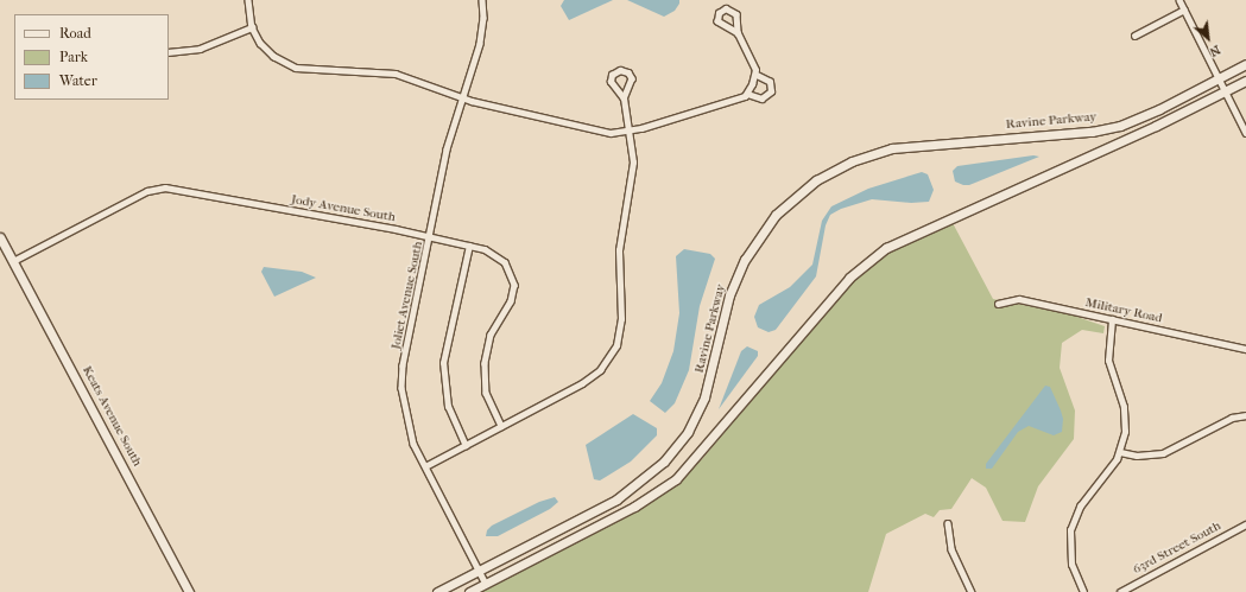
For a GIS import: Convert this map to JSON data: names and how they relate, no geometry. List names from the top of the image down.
{
  "streets": {
    "street": [
      "Ravine Parkway",
      "Jody Avenue South",
      "Joliet Avenue South",
      "Military Road",
      "Keats Avenue South",
      "63rd Street South"
    ]
  },
  "crossings": [
    ["Ravine Parkway", "Joliet Avenue South"],
    ["Jody Avenue South", "Joliet Avenue South"],
    ["Jody Avenue South", "Keats Avenue South"]
  ],
  "legend": ["Road", "Park", "Water"],
  "north": "bottom right"
}
